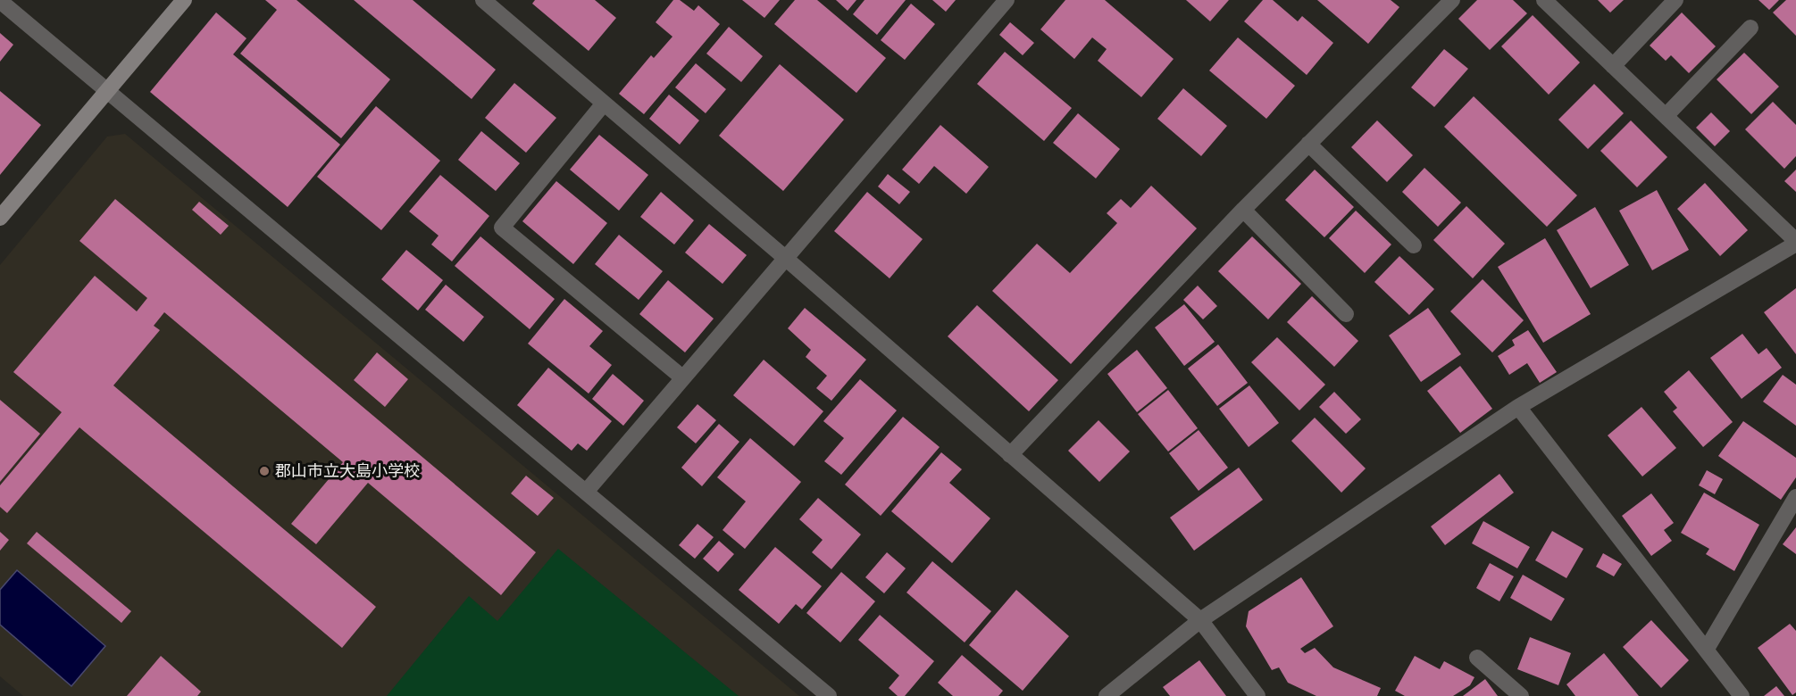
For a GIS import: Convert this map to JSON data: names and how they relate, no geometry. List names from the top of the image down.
{
  "places": ["郡山市立大島小学校"]
}
